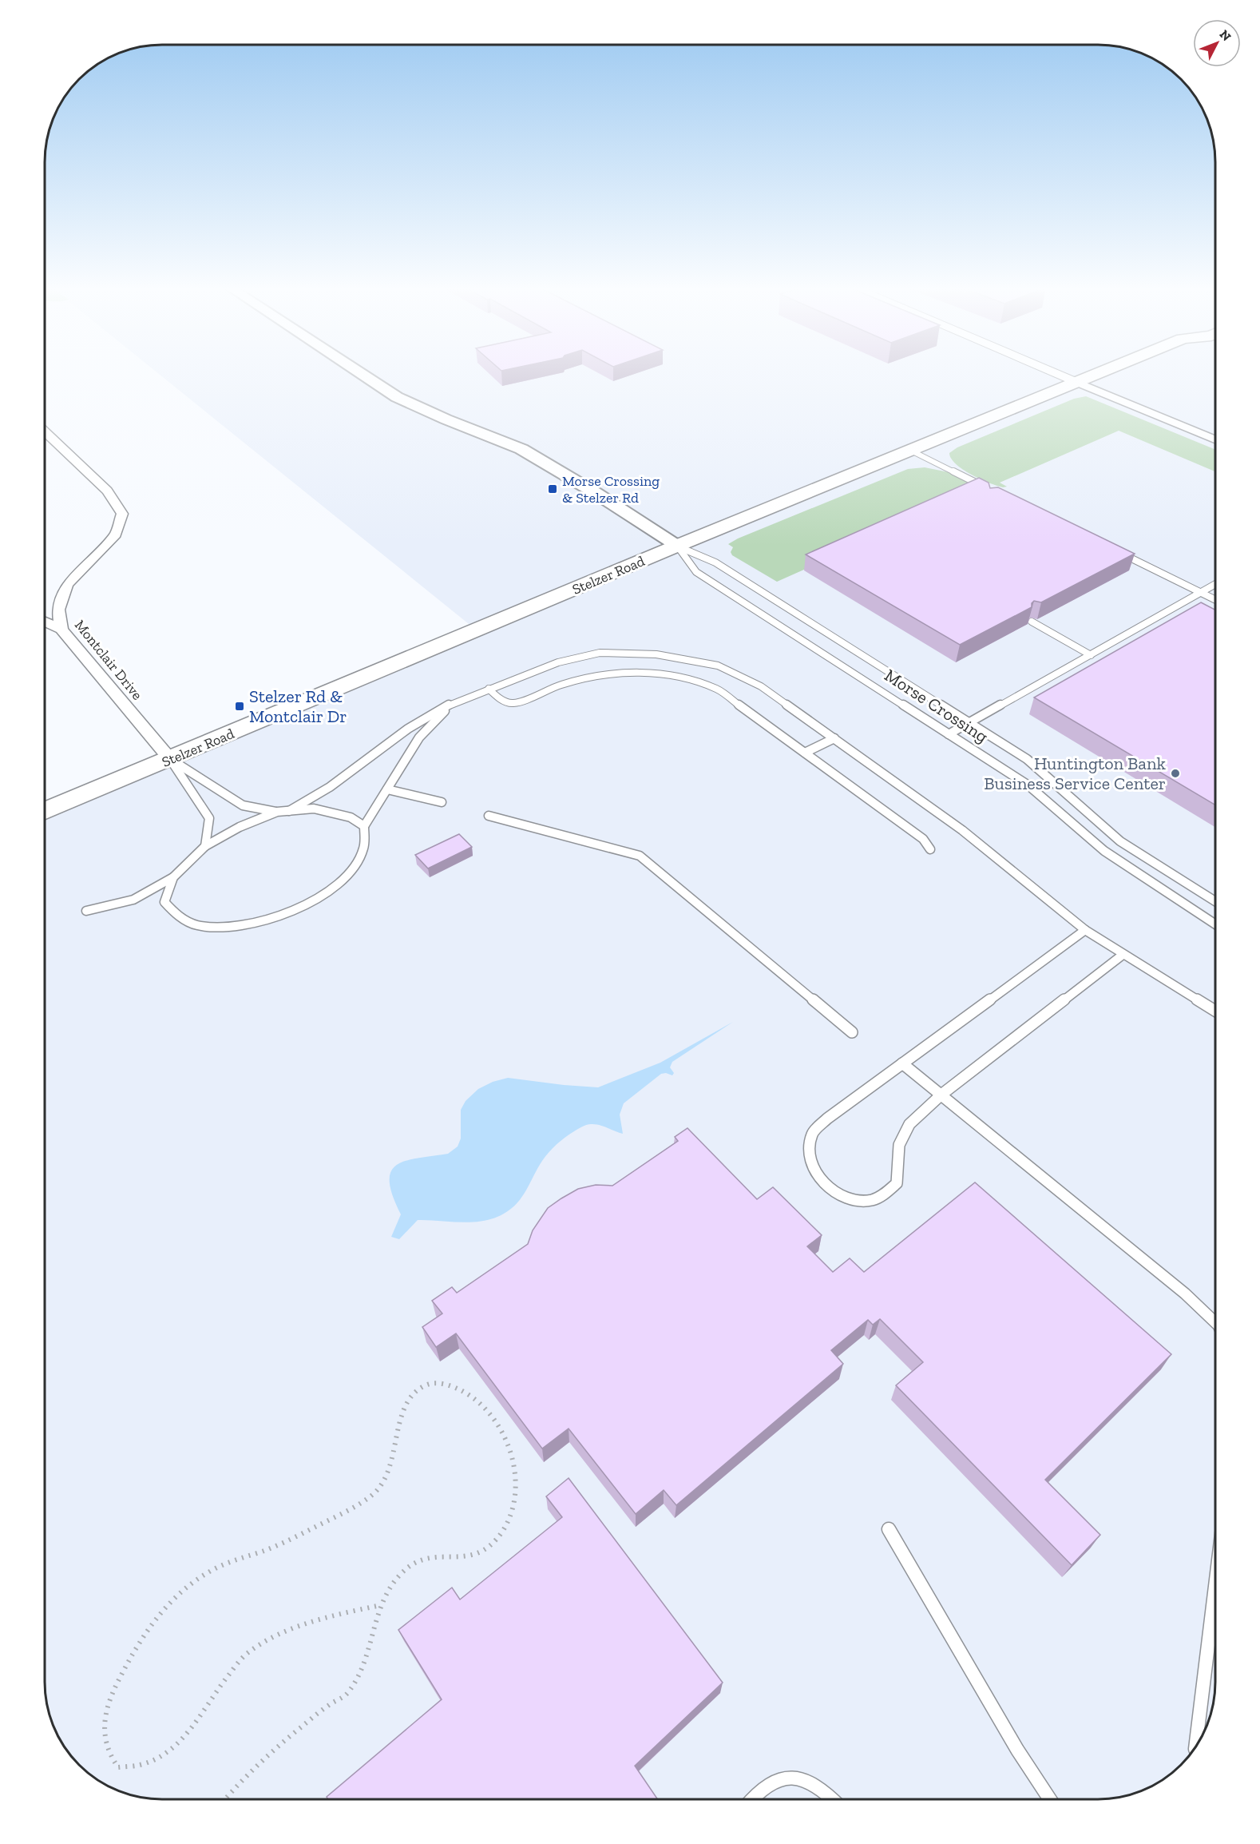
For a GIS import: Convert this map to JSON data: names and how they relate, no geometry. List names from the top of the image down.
{
  "streets": {
    "main road": ["Stelzer Road", "Morse Crossing"],
    "street": ["Montclair Drive"]
  },
  "crossings": [
    ["Stelzer Road", "Montclair Drive"],
    ["Stelzer Road", "Morse Crossing"]
  ],
  "places": {
    "transit": ["Morse Crossing & Stelzer Rd", "Stelzer Rd & Montclair Dr"],
    "other": ["Huntington Bank Business Service Center"]
  },
  "north": "top right"
}
